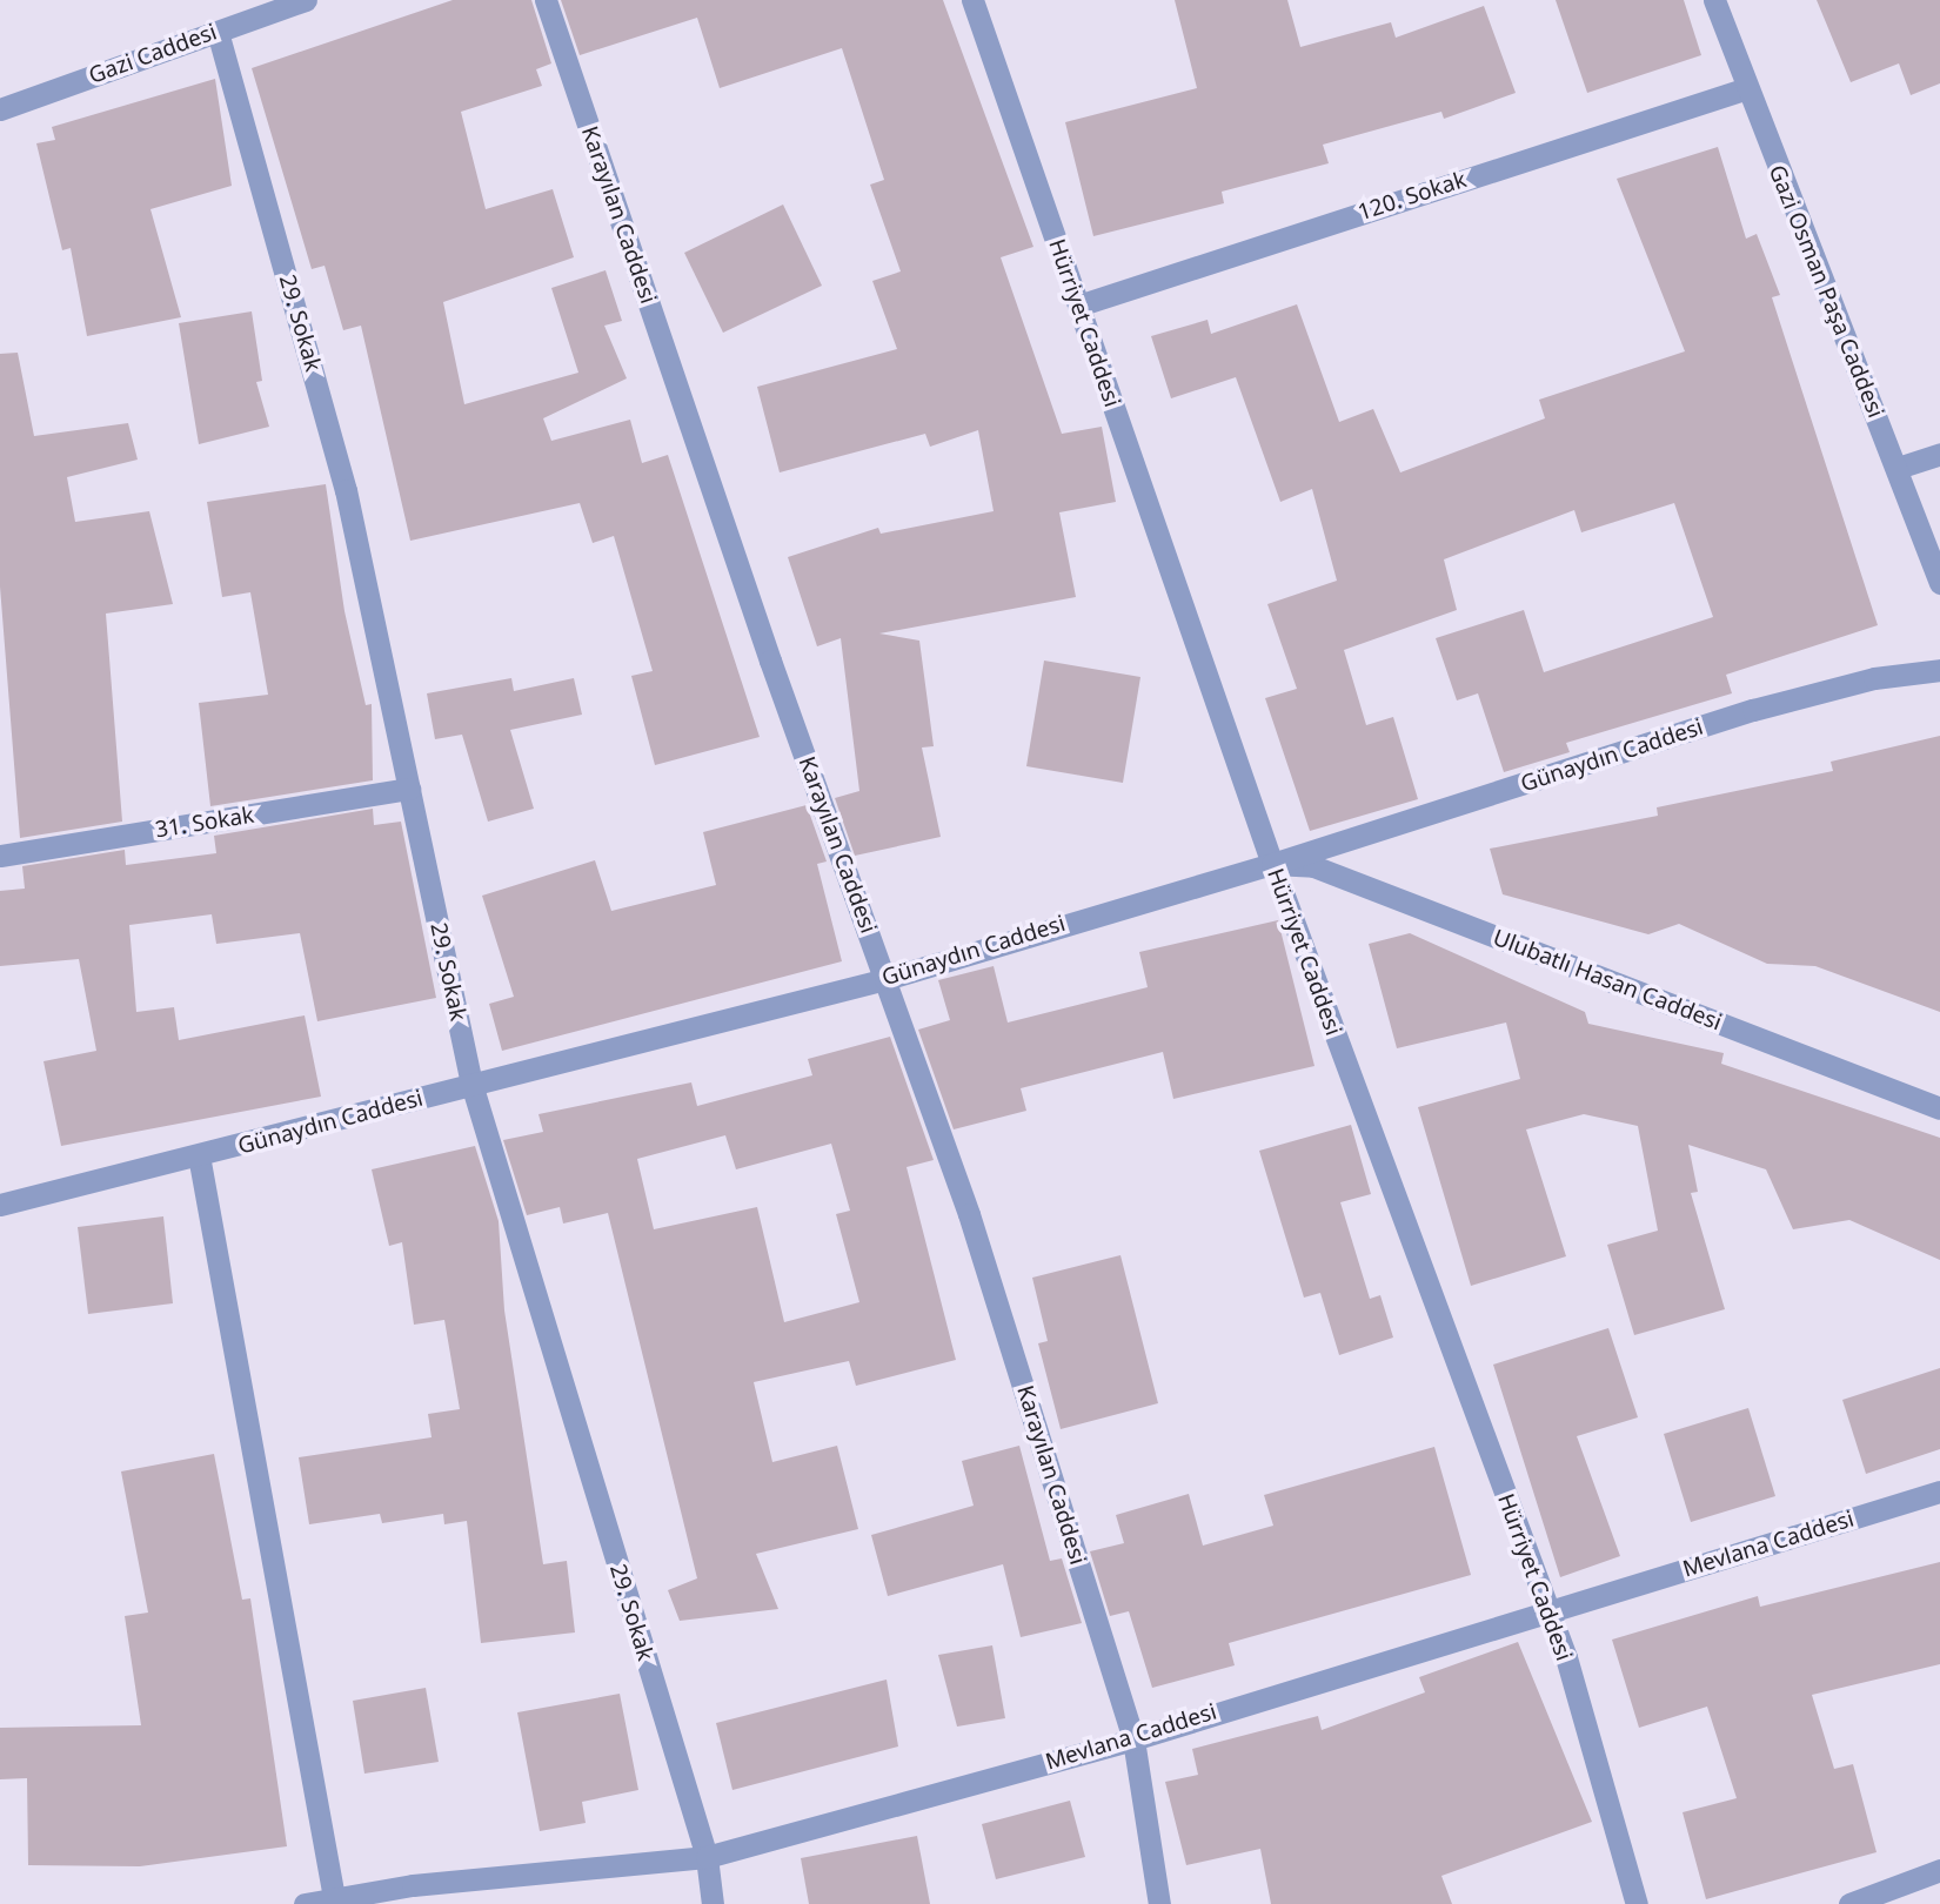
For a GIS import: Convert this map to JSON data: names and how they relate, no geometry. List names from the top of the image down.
{
  "streets": {
    "street": [
      "Gazi Caddesi",
      "120. Sokak",
      "Karayılan Caddesi",
      "Gazi Osman Paşa Caddesi",
      "29. Sokak",
      "Hürriyet Caddesi",
      "Günaydın Caddesi",
      "31. Sokak",
      "Ulubatlı Hasan Caddesi",
      "Mevlana Caddesi"
    ]
  },
  "crossings": [
    ["Gazi Caddesi", "29. Sokak"],
    ["120. Sokak", "Gazi Osman Paşa Caddesi"],
    ["120. Sokak", "Hürriyet Caddesi"],
    ["Karayılan Caddesi", "Günaydın Caddesi"],
    ["Karayılan Caddesi", "Mevlana Caddesi"],
    ["29. Sokak", "Günaydın Caddesi"],
    ["29. Sokak", "31. Sokak"],
    ["29. Sokak", "Mevlana Caddesi"],
    ["Hürriyet Caddesi", "Günaydın Caddesi"],
    ["Hürriyet Caddesi", "Ulubatlı Hasan Caddesi"],
    ["Hürriyet Caddesi", "Mevlana Caddesi"],
    ["Günaydın Caddesi", "Ulubatlı Hasan Caddesi"]
  ]
}
